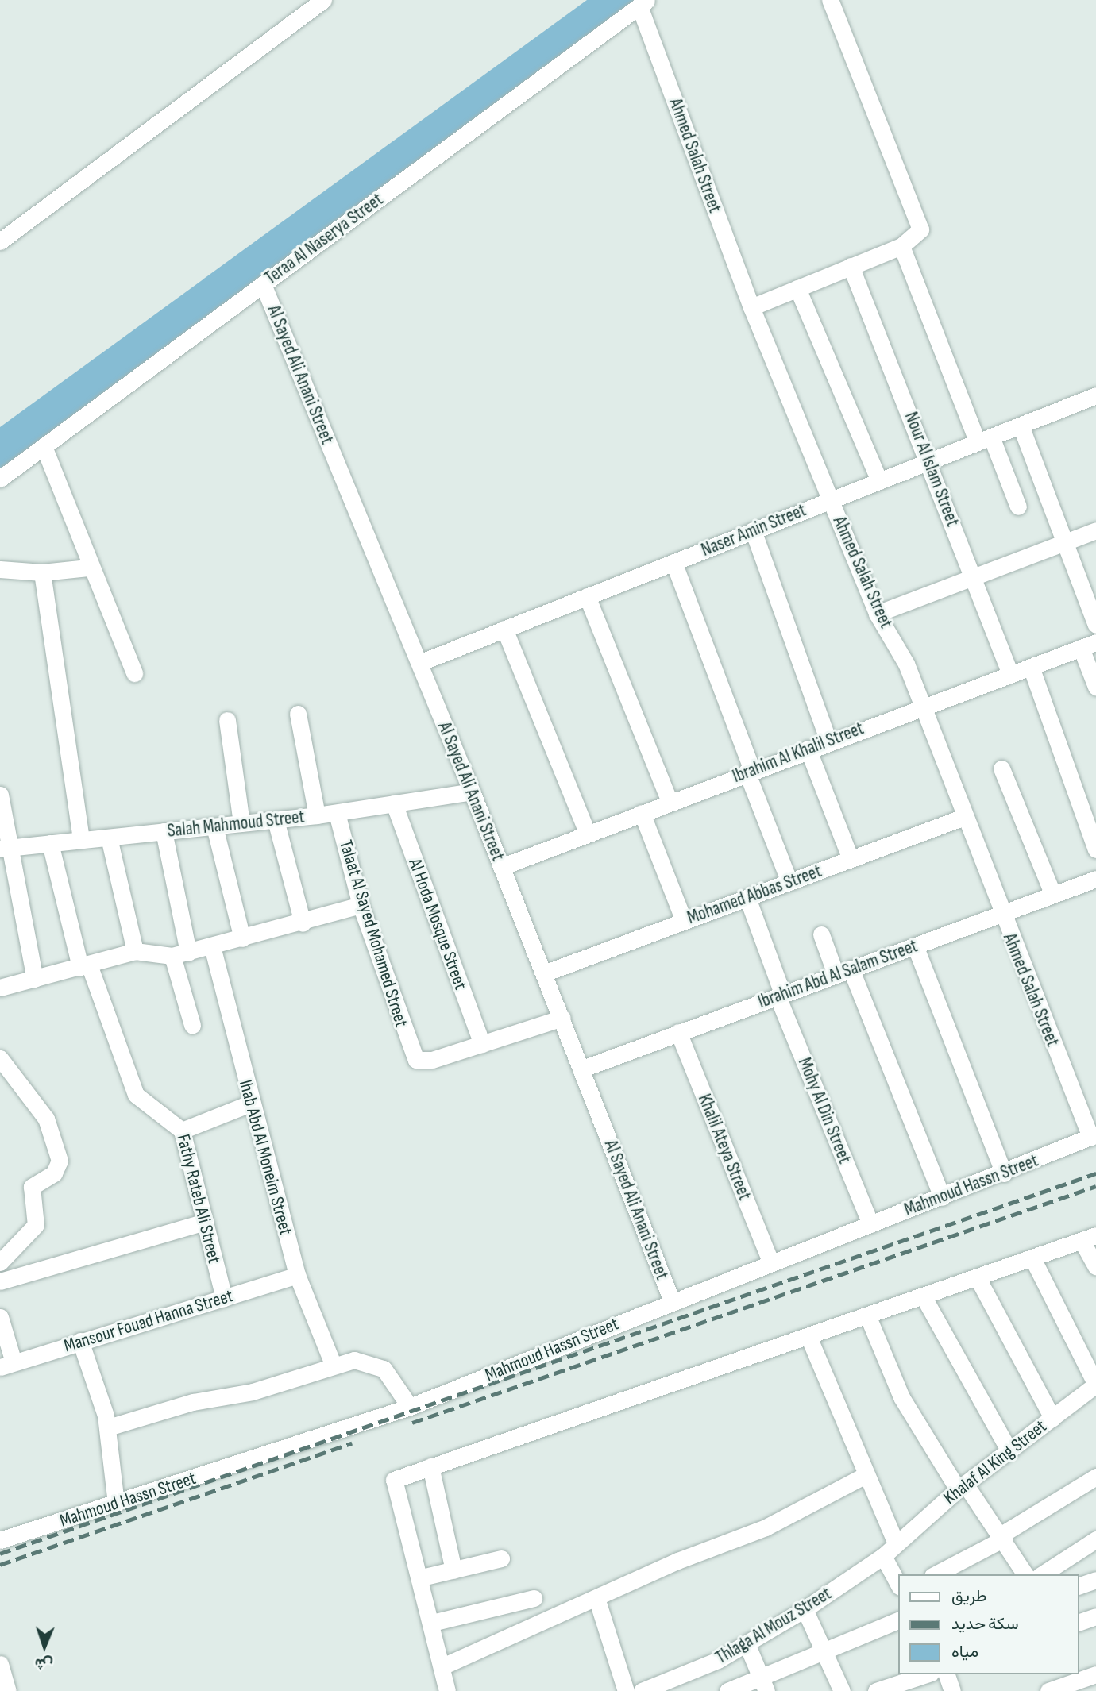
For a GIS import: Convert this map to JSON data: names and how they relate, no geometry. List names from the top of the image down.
{
  "streets": {
    "street": [
      "Ahmed Salah Street",
      "Teraa Al Naserya Street",
      "Al Sayed Ali Anani Street",
      "Nour Al Islam Street",
      "Naser Amin Street",
      "Ibrahim Al Khalil Street",
      "Salah Mahmoud Street",
      "Mohamed Abbas Street",
      "Al Hoda Mosque Street",
      "Talaat Al Sayed Mohamed Street",
      "Ibrahim Abd Al Salam Street",
      "Mohy Al Din Street",
      "Khalil Ateya Street",
      "Ihab Abd Al Moneim Street",
      "Mahmoud Hassn Street",
      "Fathy Rateb Ali Street",
      "Mansour Fouad Hanna Street",
      "Khalaf Al King Street",
      "Thlaga Al Mouz Street"
    ]
  },
  "crossings": [
    ["Ahmed Salah Street", "Teraa Al Naserya Street"],
    ["Ahmed Salah Street", "Naser Amin Street"],
    ["Ahmed Salah Street", "Ibrahim Al Khalil Street"],
    ["Ahmed Salah Street", "Mohamed Abbas Street"],
    ["Ahmed Salah Street", "Ibrahim Abd Al Salam Street"],
    ["Ahmed Salah Street", "Mahmoud Hassn Street"],
    ["Teraa Al Naserya Street", "Al Sayed Ali Anani Street"],
    ["Al Sayed Ali Anani Street", "Naser Amin Street"],
    ["Al Sayed Ali Anani Street", "Ibrahim Al Khalil Street"],
    ["Al Sayed Ali Anani Street", "Salah Mahmoud Street"],
    ["Al Sayed Ali Anani Street", "Mohamed Abbas Street"],
    ["Al Sayed Ali Anani Street", "Ibrahim Abd Al Salam Street"],
    ["Al Sayed Ali Anani Street", "Mahmoud Hassn Street"],
    ["Nour Al Islam Street", "Naser Amin Street"],
    ["Nour Al Islam Street", "Ibrahim Al Khalil Street"],
    ["Salah Mahmoud Street", "Al Hoda Mosque Street"],
    ["Salah Mahmoud Street", "Talaat Al Sayed Mohamed Street"],
    ["Salah Mahmoud Street", "Fathy Rateb Ali Street"],
    ["Mohamed Abbas Street", "Mohy Al Din Street"],
    ["Al Hoda Mosque Street", "Talaat Al Sayed Mohamed Street"],
    ["Ibrahim Abd Al Salam Street", "Mohy Al Din Street"],
    ["Ibrahim Abd Al Salam Street", "Khalil Ateya Street"],
    ["Mohy Al Din Street", "Mahmoud Hassn Street"],
    ["Khalil Ateya Street", "Mahmoud Hassn Street"],
    ["Ihab Abd Al Moneim Street", "Mansour Fouad Hanna Street"],
    ["Fathy Rateb Ali Street", "Mansour Fouad Hanna Street"],
    ["Khalaf Al King Street", "Thlaga Al Mouz Street"]
  ],
  "legend": ["طريق", "سكة حديد", "مياه"],
  "north": "bottom"
}
